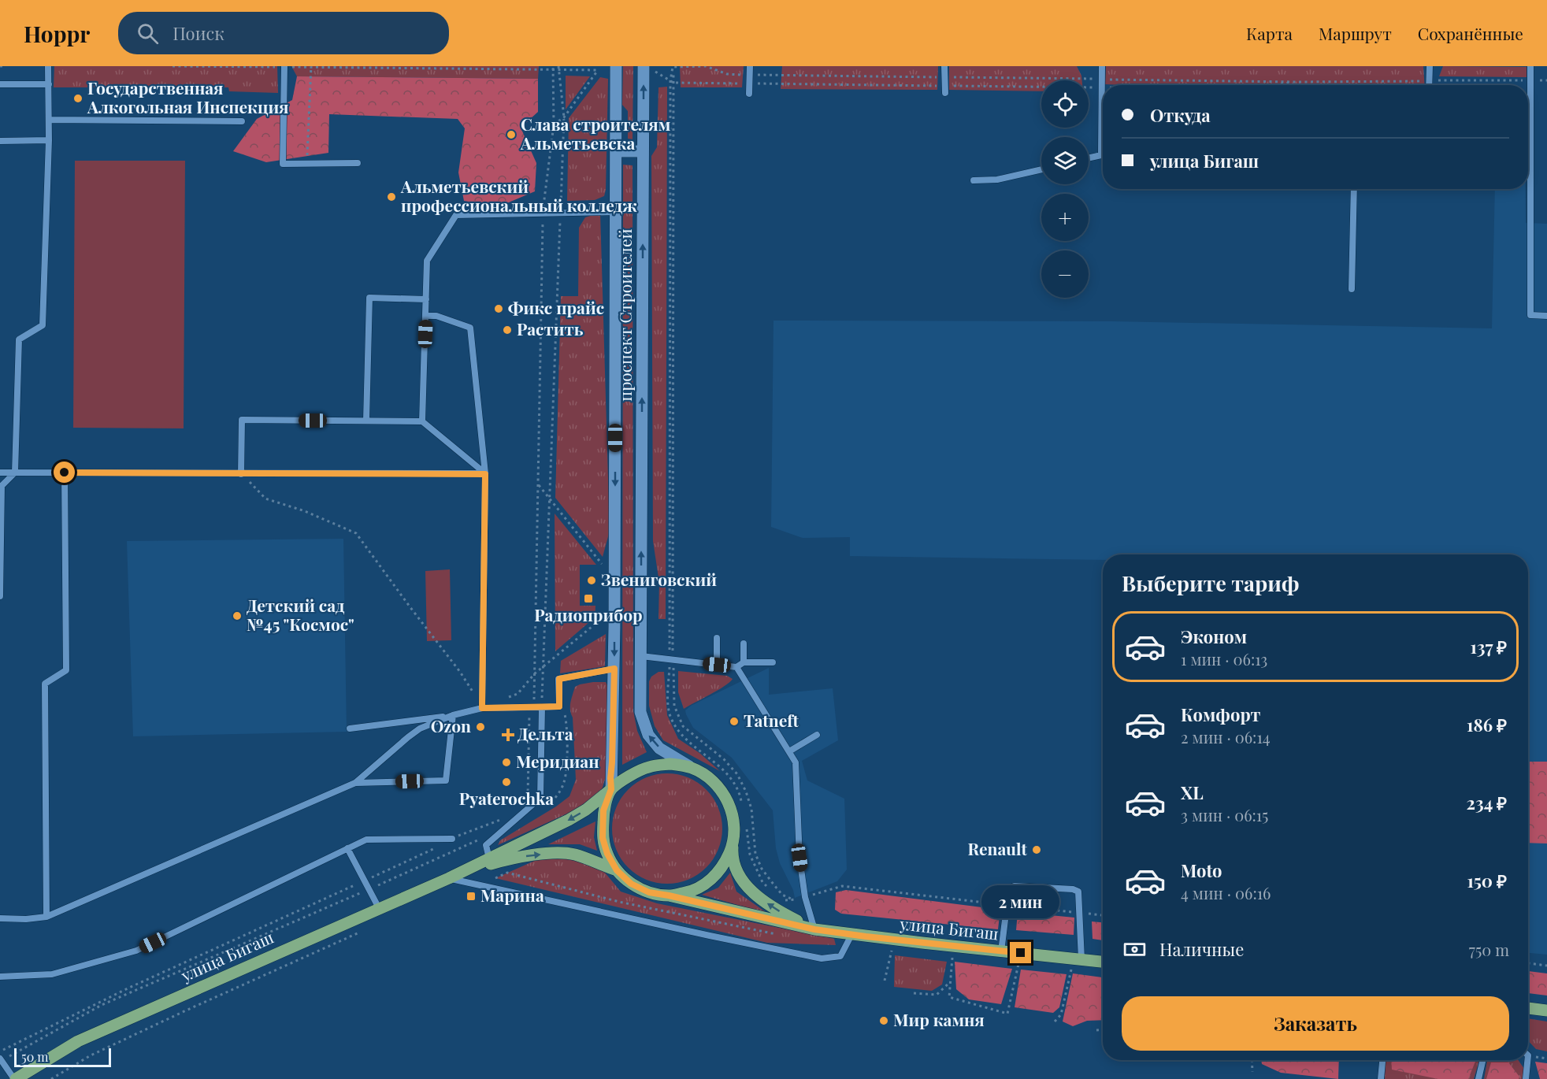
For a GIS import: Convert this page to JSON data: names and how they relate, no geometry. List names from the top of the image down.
{
  "streets": {
    "main road": ["улица Бигаш"],
    "street": ["проспект Строителей"]
  },
  "crossings": [
    ["проспект Строителей", "улица Бигаш"]
  ],
  "places": {
    "other": [
      "Государственная Алкогольная Инспекция",
      "Слава строителям Альметьевска",
      "Альметьевский профессиональный колледж",
      "Фикс прайс",
      "Растить",
      "Звениговский",
      "Детский сад №45 \"Космос\"",
      "Tatneft",
      "Ozon",
      "Меридиан",
      "Pyaterochka",
      "Renault",
      "Мир камня"
    ],
    "transit": ["Радиоприбор", "Марина"],
    "health": ["Дельта"]
  },
  "scale_bar": "50 m",
  "page": {
    "header": "Hoppr",
    "search": "Поиск",
    "nav": ["Карта", "Маршрут", "Сохранённые"],
    "map_buttons": ["+", "−"],
    "banner": ["Откуда", "улица Бигаш"],
    "heading": "Выберите тариф",
    "list": [
      {
        "name": "Эконом",
        "note": "1 мин · 06:13",
        "value": "137 ₽"
      },
      {
        "name": "Комфорт",
        "note": "2 мин · 06:14",
        "value": "186 ₽"
      },
      {
        "name": "XL",
        "note": "3 мин · 06:15",
        "value": "234 ₽"
      },
      {
        "name": "Moto",
        "note": "4 мин · 06:16",
        "value": "150 ₽"
      }
    ],
    "bubble": "2 мин",
    "pay": ["Наличные", "750 m"],
    "buttons": "Заказать",
    "scale": "50 m"
  }
}
